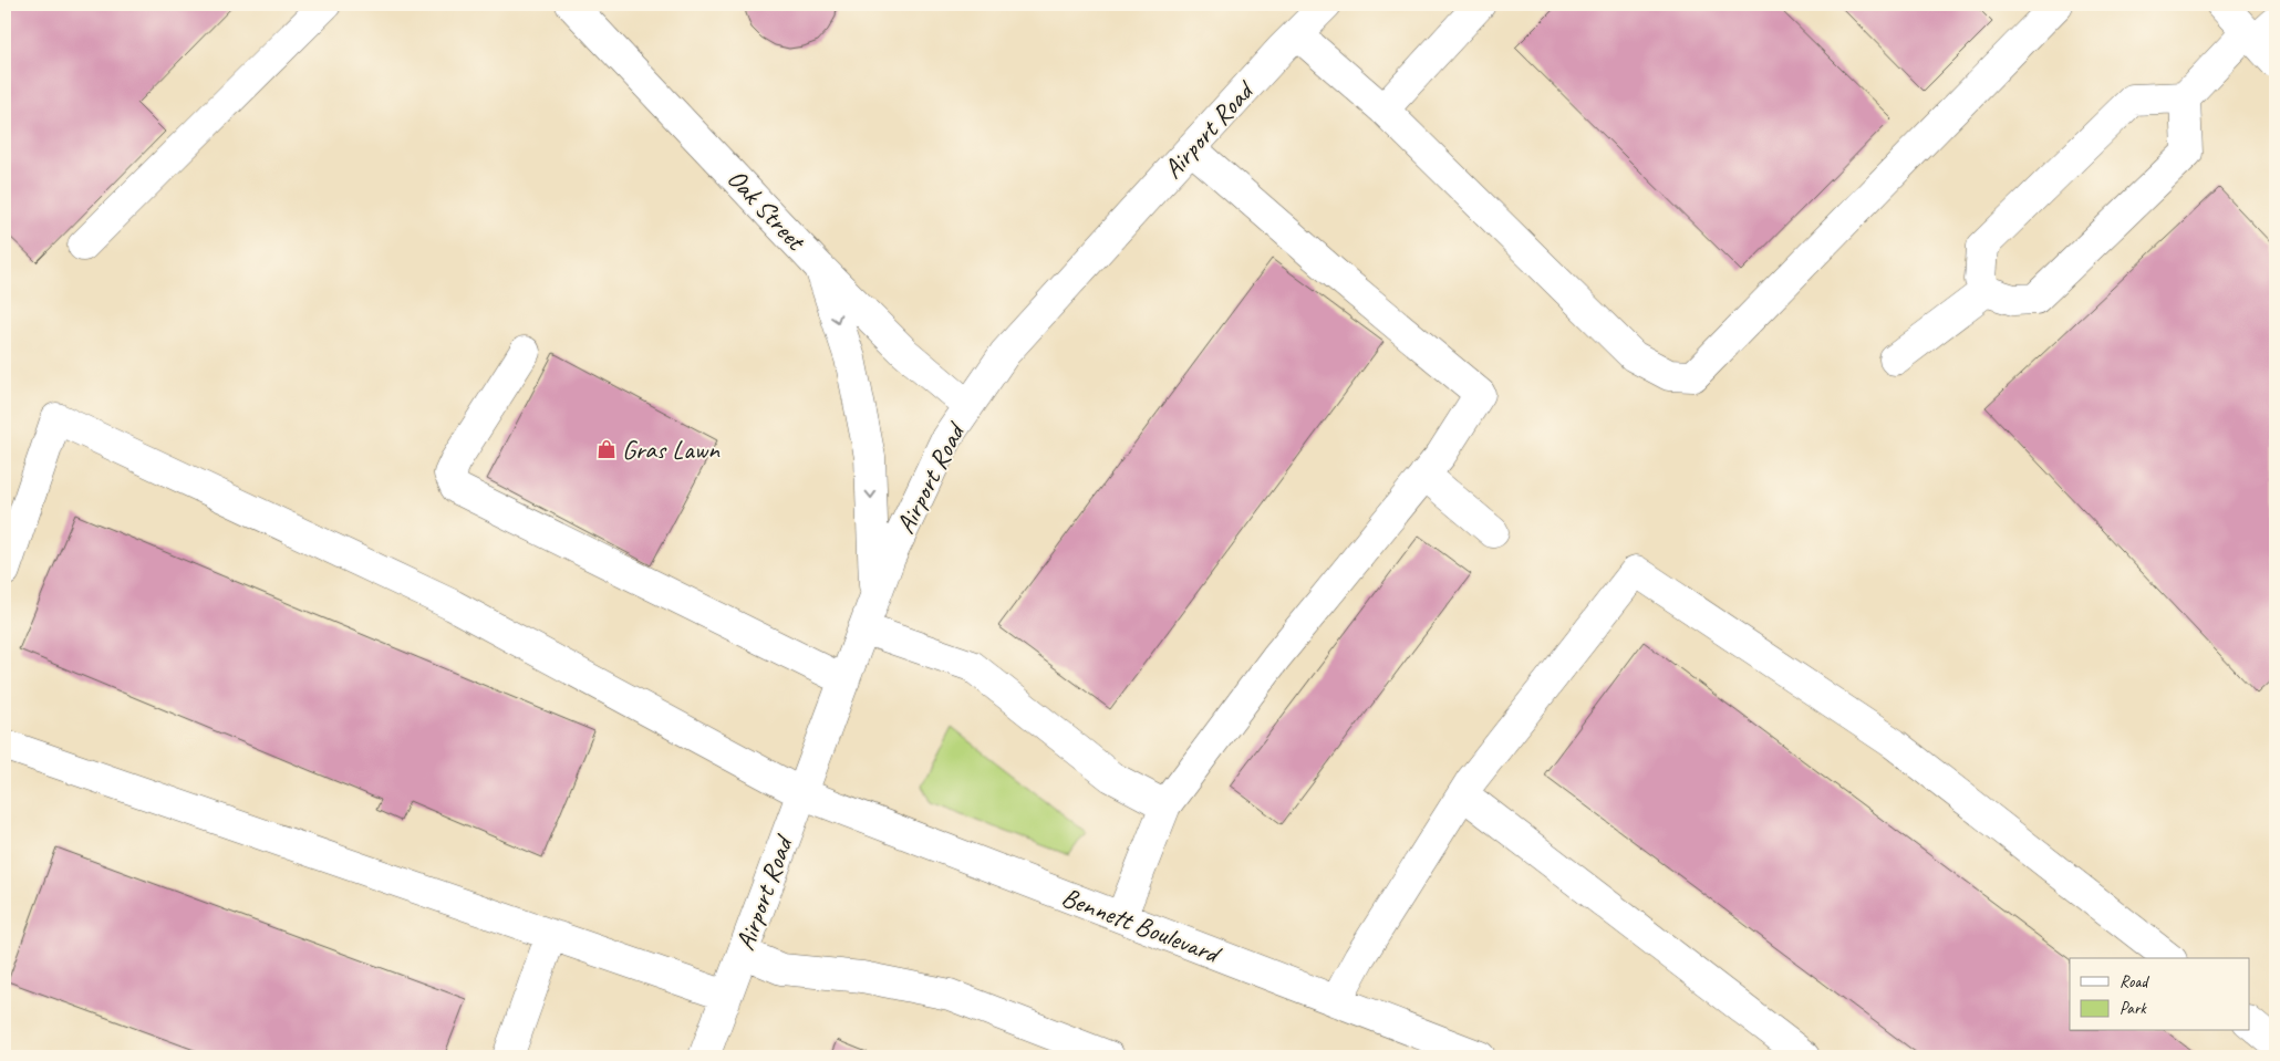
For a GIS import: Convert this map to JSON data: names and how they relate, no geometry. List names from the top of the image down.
{
  "streets": {
    "street": ["Airport Road", "Oak Street", "Bennett Boulevard"]
  },
  "crossings": [
    ["Airport Road", "Oak Street"],
    ["Airport Road", "Bennett Boulevard"]
  ],
  "places": {
    "shop": ["Gras Lawn"]
  },
  "legend": ["Road", "Park"]
}
